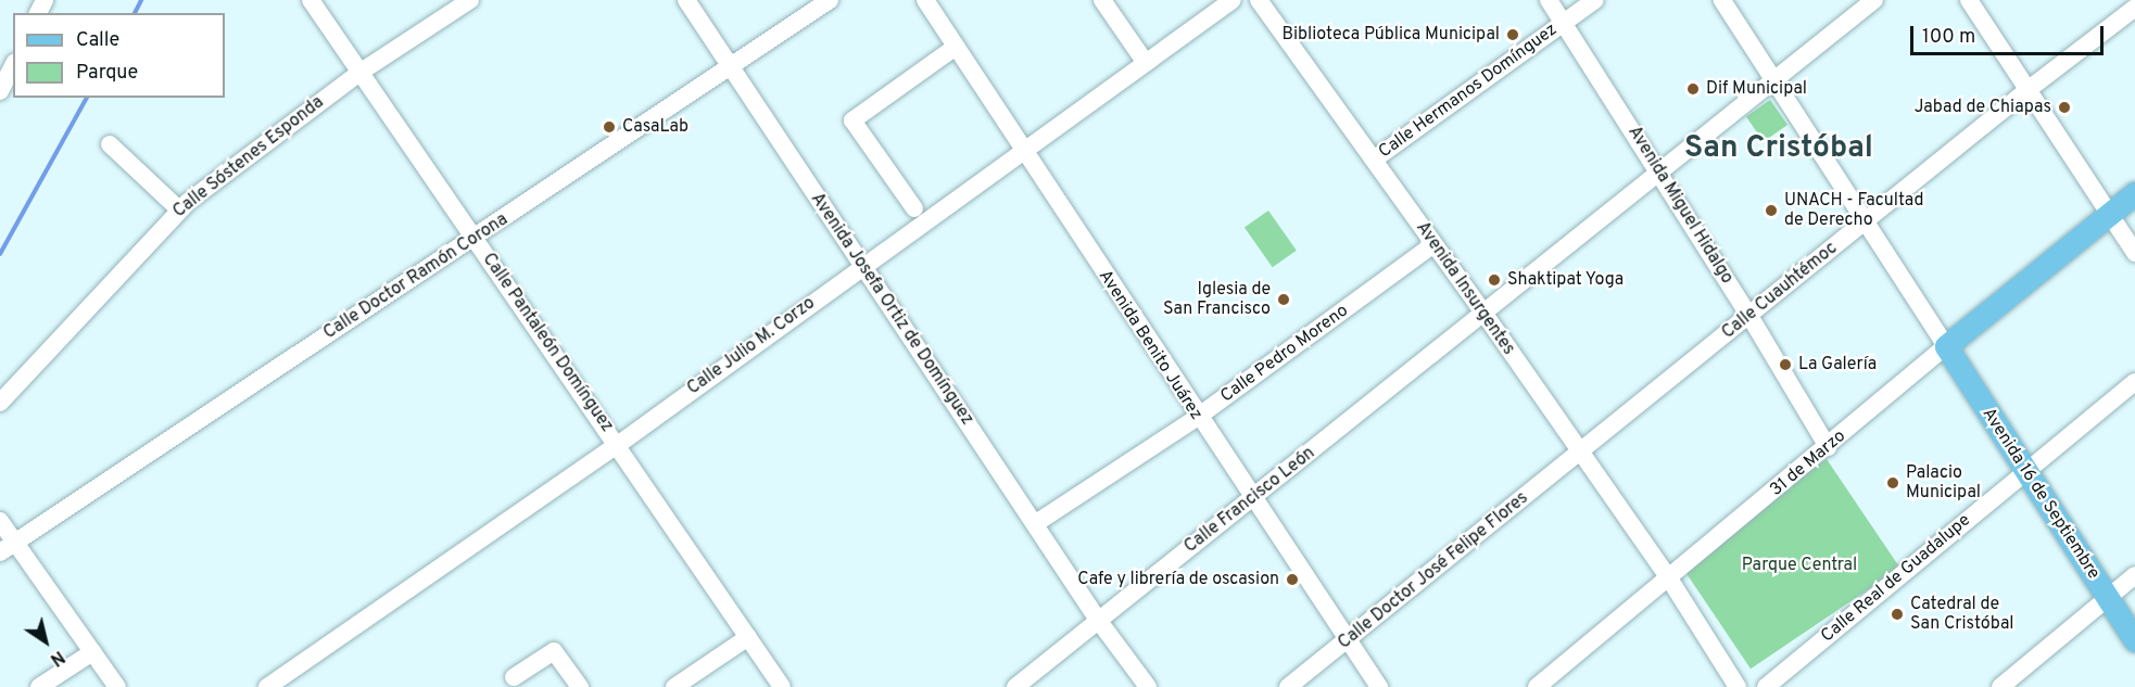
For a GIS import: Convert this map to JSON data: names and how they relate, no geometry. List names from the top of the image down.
{
  "streets": {
    "main road": ["Avenida 16 de Septiembre"],
    "street": [
      "Calle Hermanos Domínguez",
      "Calle Sóstenes Esponda",
      "Avenida Miguel Hidalgo",
      "Calle Doctor Ramón Corona",
      "Avenida Insurgentes",
      "Calle Cuauhtémoc",
      "Avenida Josefa Ortiz de Domínguez",
      "Calle Pantaleón Domínguez",
      "Avenida Benito Juárez",
      "Calle Julio M. Corzo",
      "Calle Pedro Moreno",
      "31 de Marzo",
      "Calle Francisco León",
      "Calle Doctor José Felipe Flores",
      "Calle Real de Guadalupe"
    ]
  },
  "crossings": [
    ["Calle Hermanos Domínguez", "Avenida Miguel Hidalgo"],
    ["Calle Hermanos Domínguez", "Avenida Insurgentes"],
    ["Calle Sóstenes Esponda", "Calle Pantaleón Domínguez"],
    ["Avenida Miguel Hidalgo", "Calle Cuauhtémoc"],
    ["Avenida Miguel Hidalgo", "31 de Marzo"],
    ["Avenida Miguel Hidalgo", "Calle Francisco León"],
    ["Calle Doctor Ramón Corona", "Avenida Josefa Ortiz de Domínguez"],
    ["Calle Doctor Ramón Corona", "Calle Pantaleón Domínguez"],
    ["Avenida Insurgentes", "Calle Cuauhtémoc"],
    ["Avenida Insurgentes", "Calle Pedro Moreno"],
    ["Avenida Insurgentes", "31 de Marzo"],
    ["Avenida Insurgentes", "Calle Francisco León"],
    ["Avenida Insurgentes", "Calle Doctor José Felipe Flores"],
    ["Calle Cuauhtémoc", "Calle Doctor José Felipe Flores"],
    ["Avenida Josefa Ortiz de Domínguez", "Calle Julio M. Corzo"],
    ["Avenida Josefa Ortiz de Domínguez", "Calle Pedro Moreno"],
    ["Avenida Josefa Ortiz de Domínguez", "Calle Francisco León"],
    ["Calle Pantaleón Domínguez", "Calle Julio M. Corzo"],
    ["Avenida Benito Juárez", "Calle Julio M. Corzo"],
    ["Avenida Benito Juárez", "Calle Pedro Moreno"],
    ["Avenida Benito Juárez", "Calle Francisco León"],
    ["Avenida Benito Juárez", "Calle Doctor José Felipe Flores"],
    ["31 de Marzo", "Avenida 16 de Septiembre"],
    ["Avenida 16 de Septiembre", "Calle Real de Guadalupe"]
  ],
  "districts": ["San Cristóbal"],
  "parks": ["Parque Central"],
  "places": [
    "Biblioteca Pública Municipal",
    "Dif Municipal",
    "Jabad de Chiapas",
    "CasaLab",
    "UNACH - Facultad de Derecho",
    "Shaktipat Yoga",
    "Iglesia de San Francisco",
    "La Galería",
    "Palacio Municipal",
    "Cafe y librería de oscasion",
    "Catedral de San Cristóbal"
  ],
  "legend": ["Calle", "Parque"],
  "scale_bar": "100 m",
  "north": "bottom right"
}
